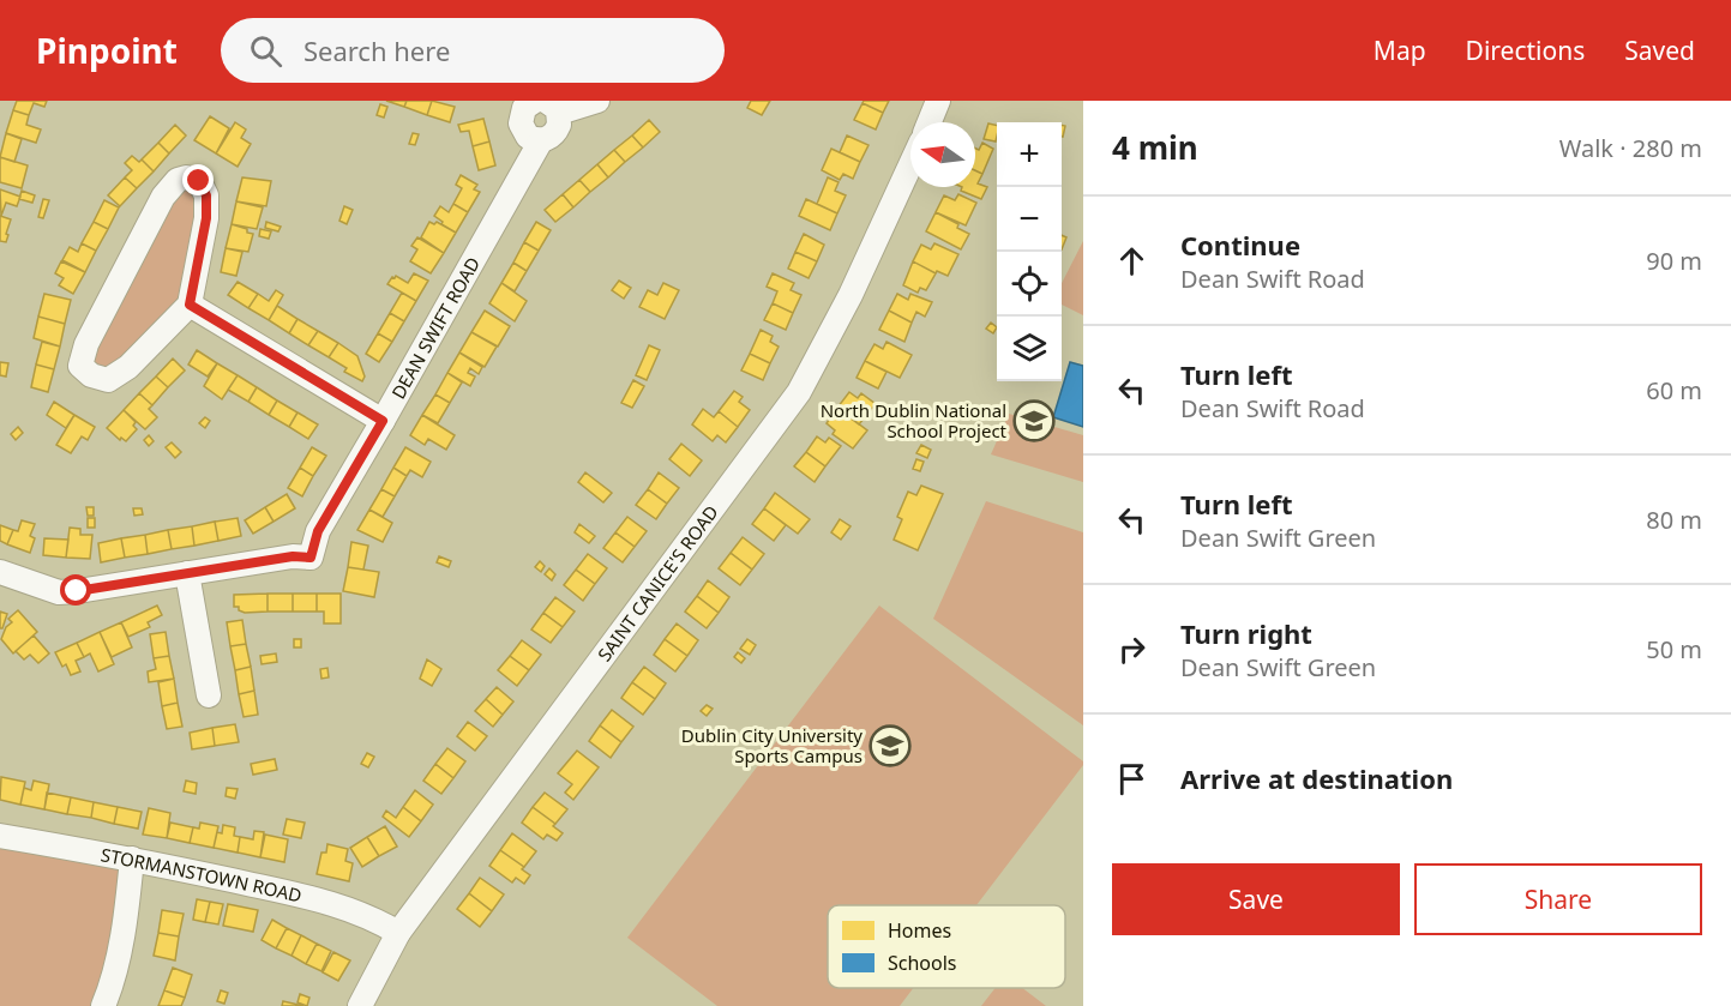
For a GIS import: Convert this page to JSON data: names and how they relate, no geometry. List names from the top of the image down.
{
  "streets": {
    "street": ["DEAN SWIFT ROAD", "SAINT CANICE'S ROAD", "STORMANSTOWN ROAD"]
  },
  "crossings": [
    ["SAINT CANICE'S ROAD", "STORMANSTOWN ROAD"]
  ],
  "places": {
    "school or university": ["North Dublin National School Project", "Dublin City University Sports Campus"]
  },
  "legend": ["Homes", "Schools"],
  "north": "left",
  "page": {
    "header": "Pinpoint",
    "search": "Search here",
    "nav": ["Map", "Directions", "Saved"],
    "heading": ["4 min", "Walk · 280 m"],
    "map_buttons": ["+", "−"],
    "list": [
      ["Continue", "Dean Swift Road", "90 m"],
      ["Turn left", "Dean Swift Road", "60 m"],
      ["Turn left", "Dean Swift Green", "80 m"],
      ["Turn right", "Dean Swift Green", "50 m"],
      "Arrive at destination"
    ],
    "buttons": ["Save", "Share"]
  }
}
